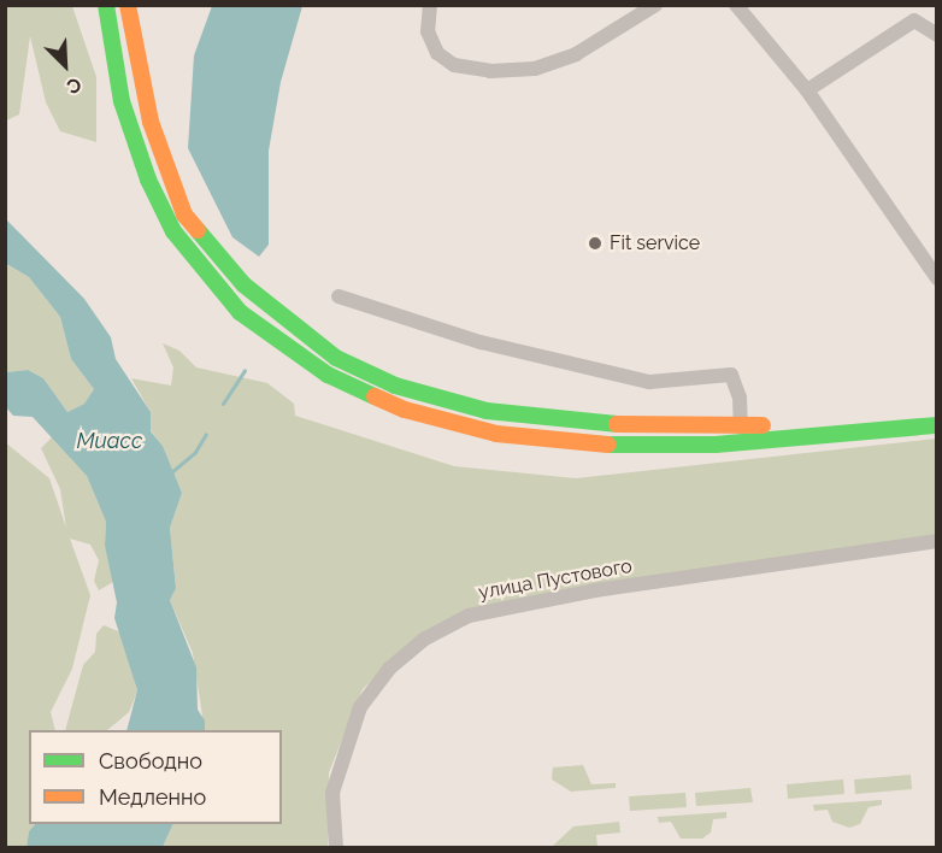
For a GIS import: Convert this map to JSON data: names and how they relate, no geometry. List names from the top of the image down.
{
  "streets": {
    "street": ["улица Пустового"]
  },
  "water": ["Миасс"],
  "places": ["Fit service"],
  "legend": ["Свободно", "Медленно"],
  "north": "bottom right"
}
